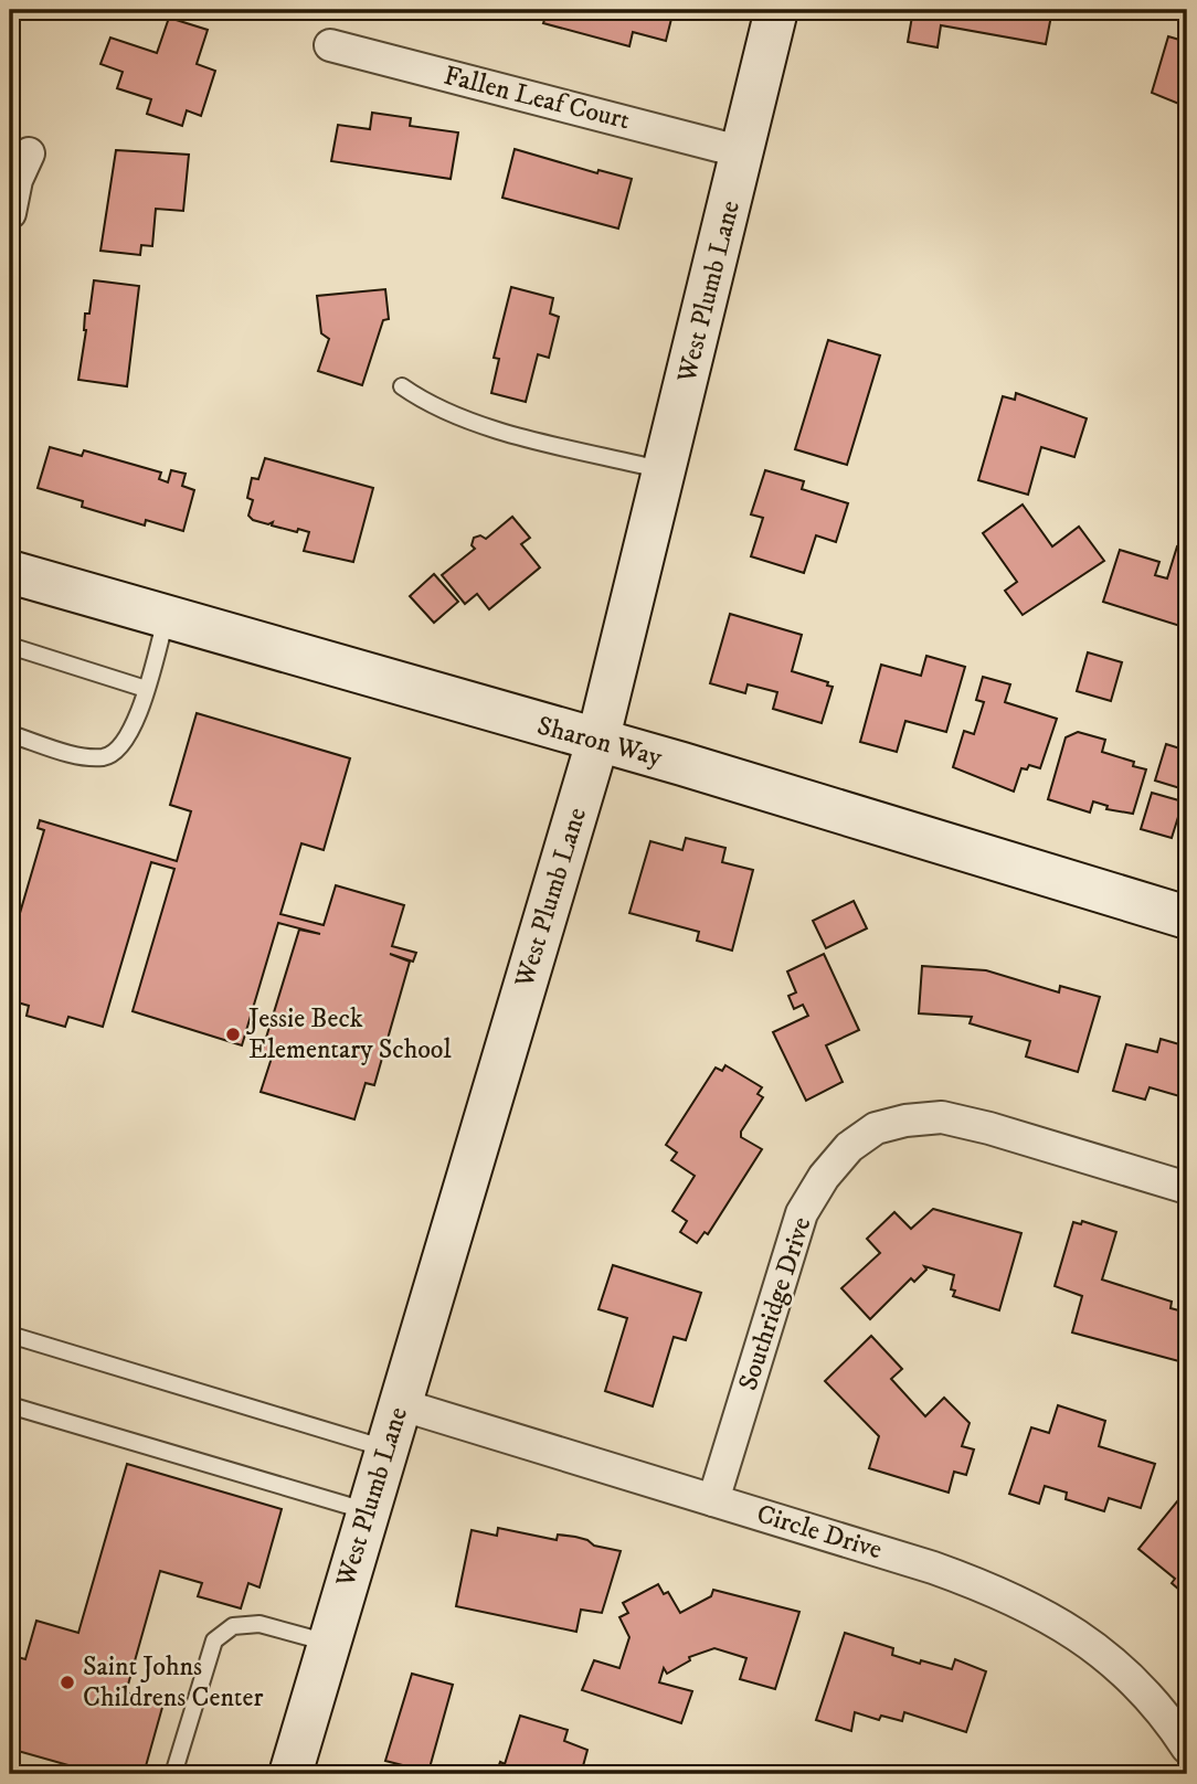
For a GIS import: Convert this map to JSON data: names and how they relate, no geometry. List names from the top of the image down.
{
  "streets": {
    "main road": ["West Plumb Lane", "Sharon Way"],
    "street": ["Fallen Leaf Court", "Southridge Drive", "Circle Drive"]
  },
  "crossings": [
    ["Fallen Leaf Court", "West Plumb Lane"],
    ["West Plumb Lane", "Sharon Way"],
    ["West Plumb Lane", "Circle Drive"],
    ["Southridge Drive", "Circle Drive"]
  ],
  "places": ["Jessie Beck Elementary School", "Saint Johns Childrens Center"]
}
